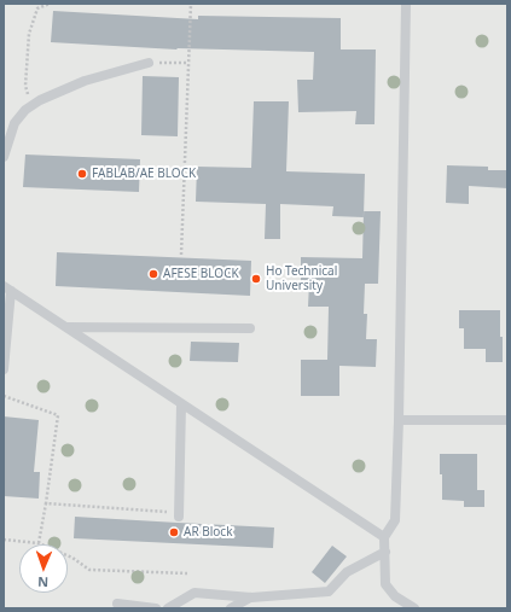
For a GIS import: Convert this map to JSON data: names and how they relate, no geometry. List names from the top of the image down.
{
  "places": [
    "FABLAB/AE BLOCK",
    "AFESE BLOCK",
    "Ho Technical University",
    "AR Block"
  ],
  "north": "bottom"
}
